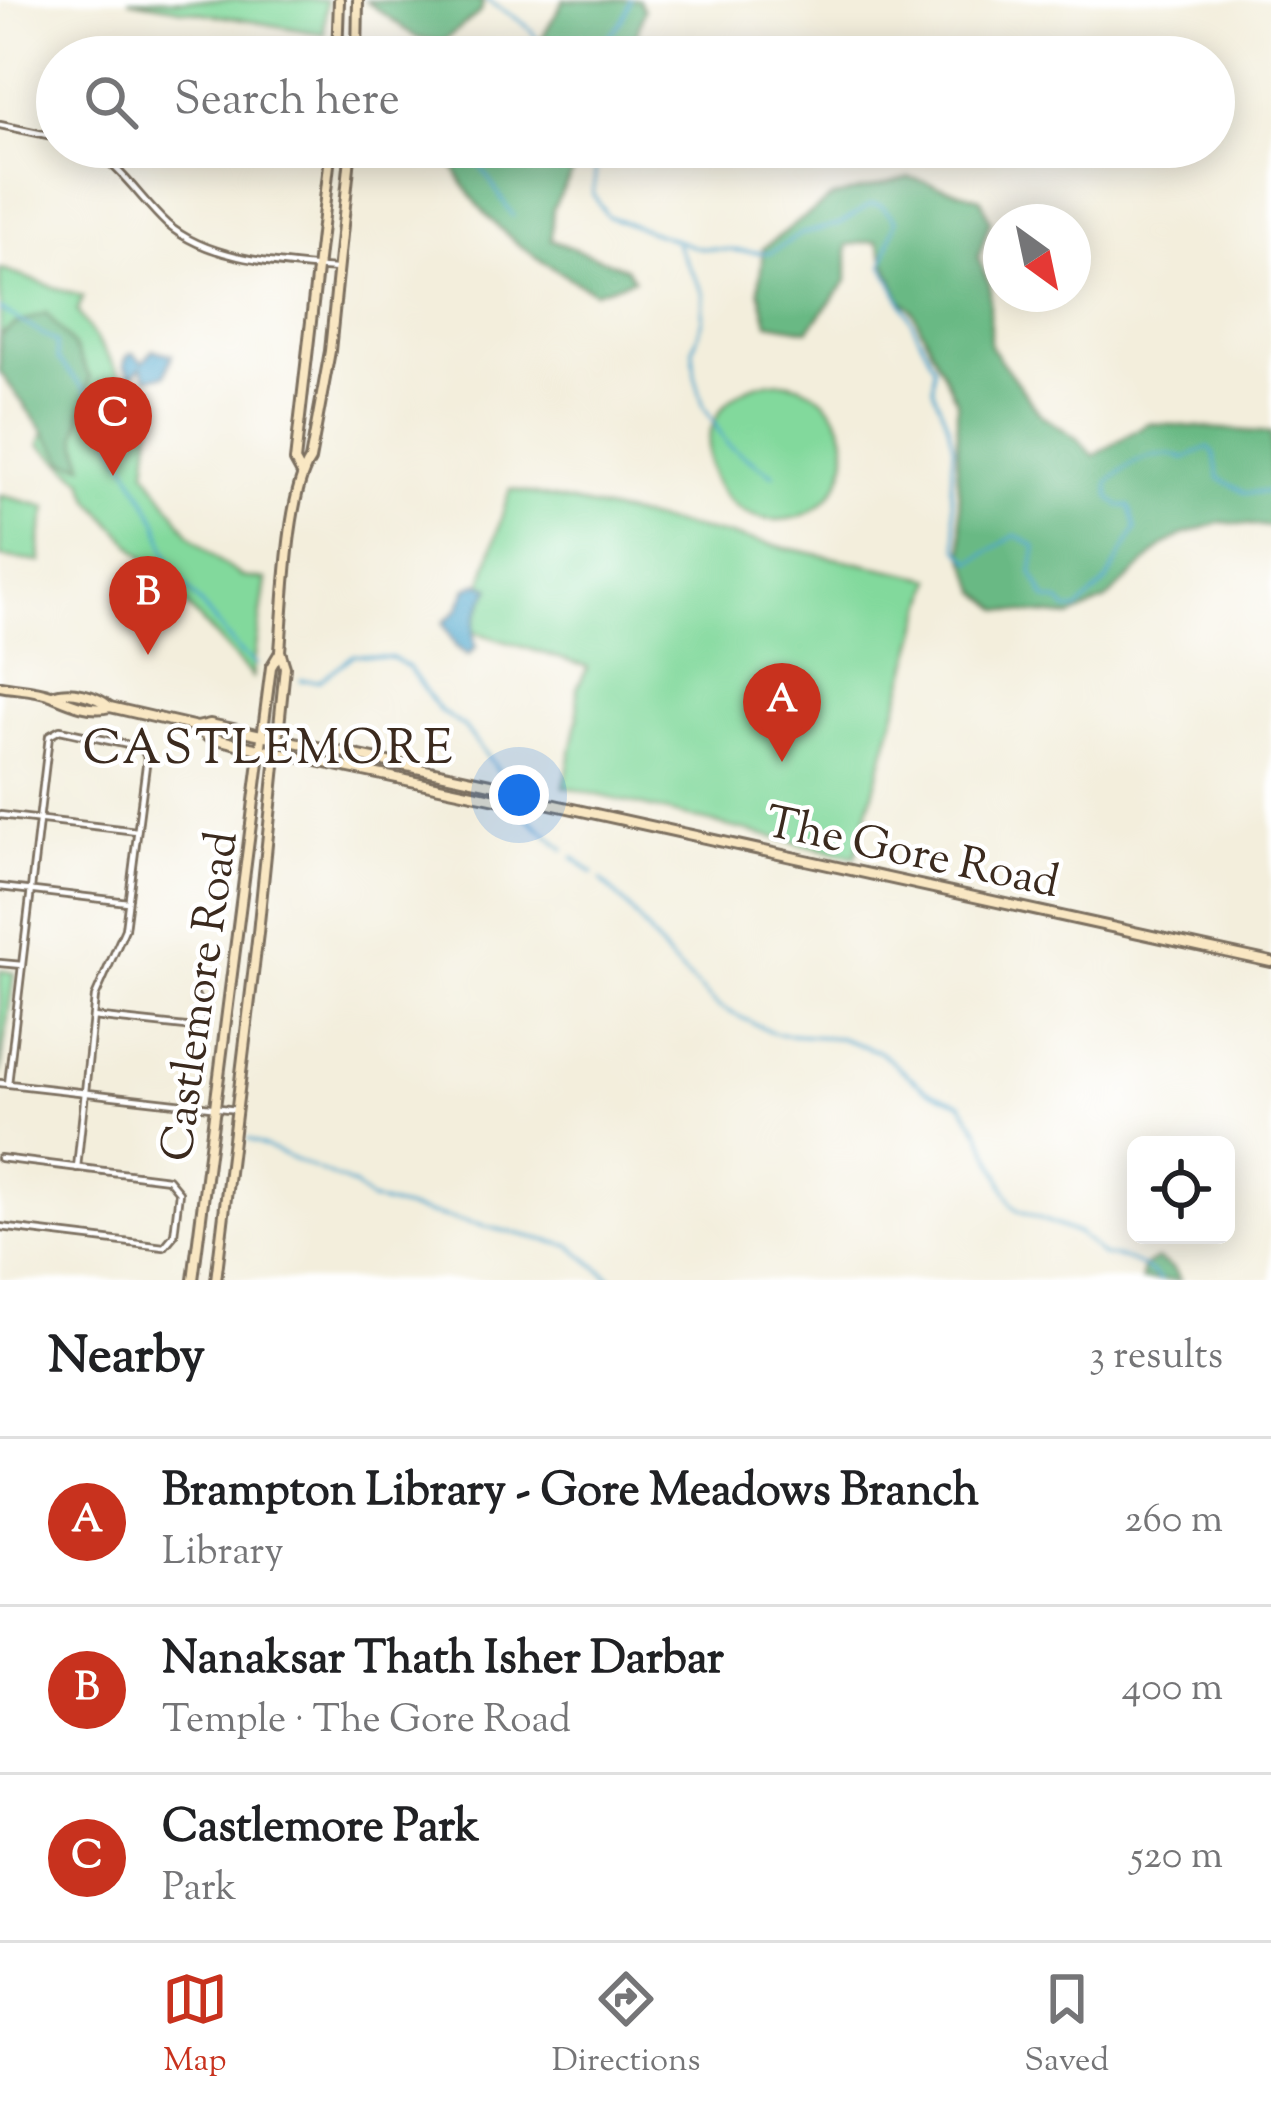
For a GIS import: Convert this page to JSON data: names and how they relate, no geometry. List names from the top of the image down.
{
  "streets": {
    "main road": ["The Gore Road", "Castlemore Road"]
  },
  "crossings": [
    ["The Gore Road", "Castlemore Road"]
  ],
  "districts": ["CASTLEMORE"],
  "north": "bottom right",
  "page": {
    "search": "Search here",
    "pins": ["C", "B", "A"],
    "heading": ["Nearby", "3 results"],
    "list": [
      {
        "mark": "A",
        "name": "Brampton Library - Gore Meadows Branch",
        "note": "Library",
        "value": "260 m"
      },
      {
        "mark": "B",
        "name": "Nanaksar Thath Isher Darbar",
        "note": "Temple · The Gore Road",
        "value": "400 m"
      },
      {
        "mark": "C",
        "name": "Castlemore Park",
        "note": "Park",
        "value": "520 m"
      }
    ],
    "nav": ["Map", "Directions", "Saved"]
  }
}
